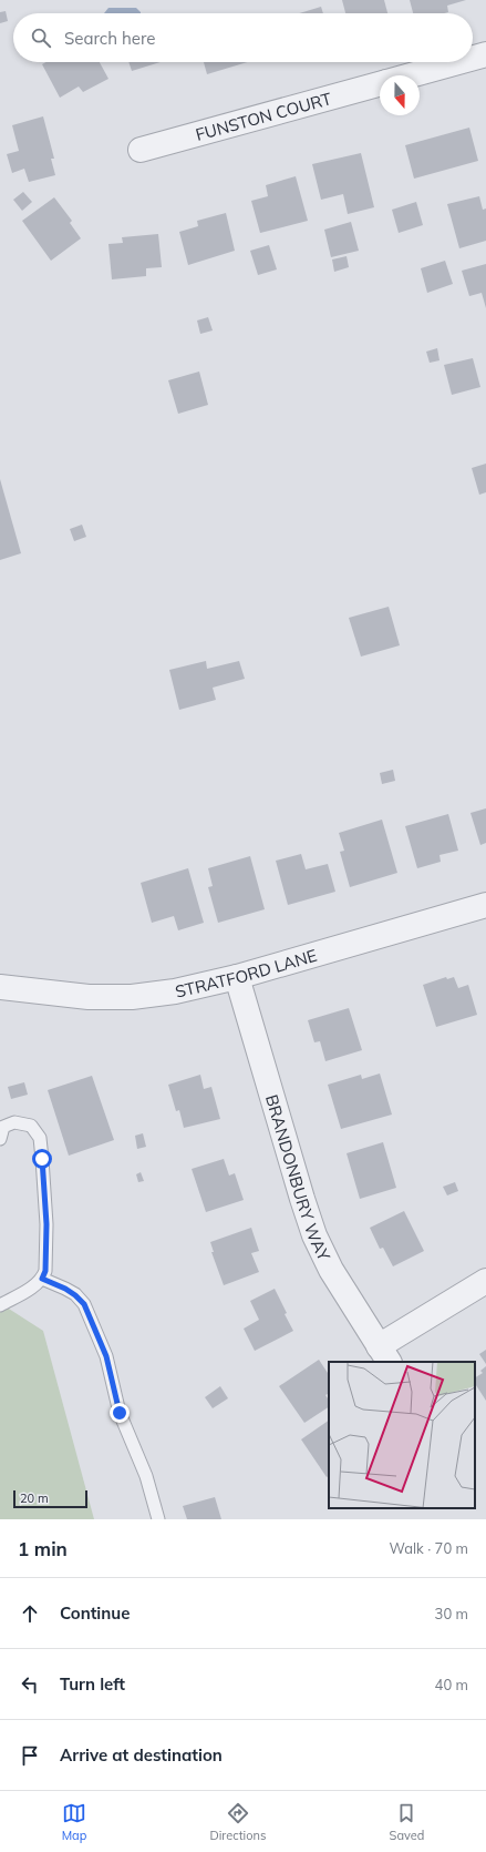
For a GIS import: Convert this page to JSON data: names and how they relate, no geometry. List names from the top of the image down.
{
  "streets": {
    "street": ["FUNSTON COURT", "STRATFORD LANE", "BRANDONBURY WAY"]
  },
  "crossings": [
    ["STRATFORD LANE", "BRANDONBURY WAY"]
  ],
  "scale_bar": "20 m",
  "north": "bottom",
  "page": {
    "search": "Search here",
    "scale": "20 m",
    "heading": ["1 min", "Walk · 70 m"],
    "list": [
      ["Continue", "30 m"],
      ["Turn left", "40 m"],
      "Arrive at destination"
    ],
    "nav": ["Map", "Directions", "Saved"]
  }
}
